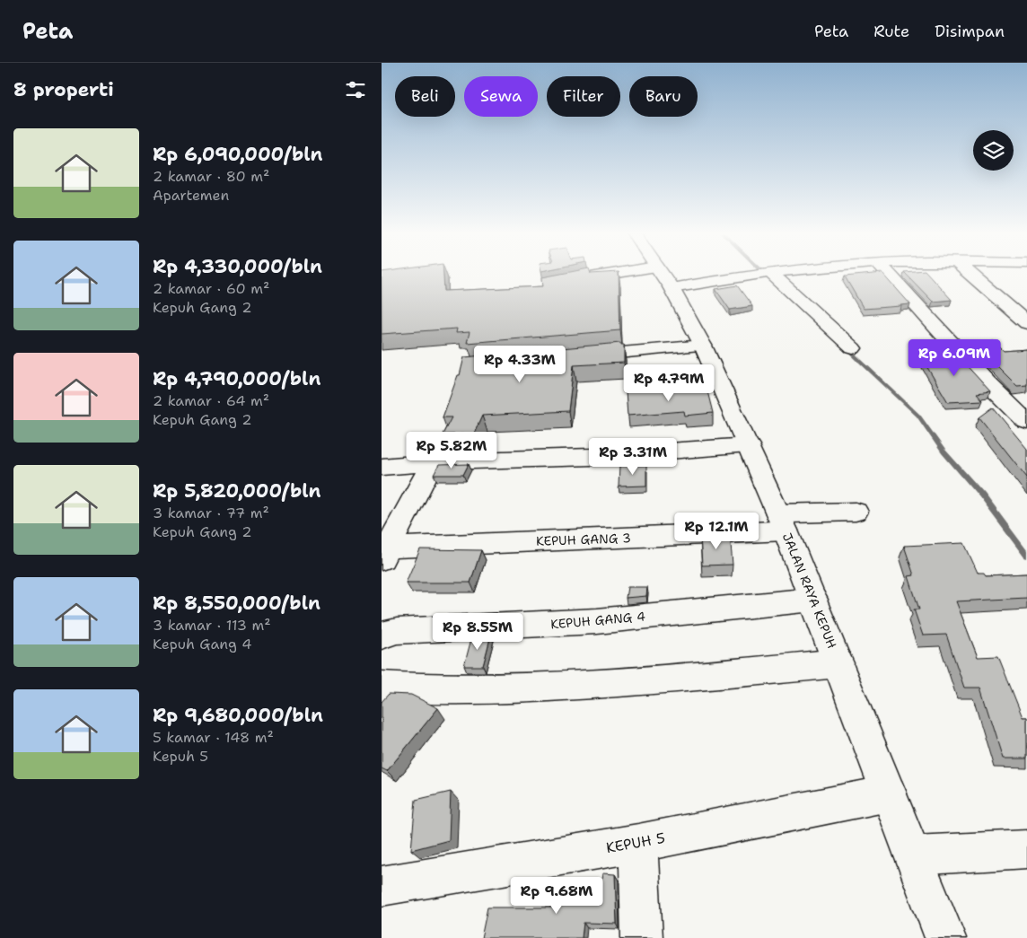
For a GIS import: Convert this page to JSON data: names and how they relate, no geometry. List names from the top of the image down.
{
  "streets": {
    "street": [
      "KEPUH GANG 3",
      "JALAN RAYA KEPUH",
      "KEPUH GANG 4",
      "KEPUH 5"
    ]
  },
  "crossings": [
    ["KEPUH GANG 3", "JALAN RAYA KEPUH"],
    ["JALAN RAYA KEPUH", "KEPUH GANG 4"],
    ["JALAN RAYA KEPUH", "KEPUH 5"]
  ],
  "page": {
    "header": "Peta",
    "nav": ["Peta", "Rute", "Disimpan"],
    "heading": "8 properti",
    "chip": [
      "Beli",
      "Sewa",
      "Filter",
      "Baru"
    ],
    "list": [
      {
        "name": "Rp 6,090,000/bln",
        "note": "2 kamar · 80 m² · Apartemen"
      },
      {
        "name": "Rp 4,330,000/bln",
        "note": "2 kamar · 60 m² · Kepuh Gang 2"
      },
      {
        "name": "Rp 4,790,000/bln",
        "note": "2 kamar · 64 m² · Kepuh Gang 2"
      },
      {
        "name": "Rp 5,820,000/bln",
        "note": "3 kamar · 77 m² · Kepuh Gang 2"
      },
      {
        "name": "Rp 8,550,000/bln",
        "note": "3 kamar · 113 m² · Kepuh Gang 4"
      },
      {
        "name": "Rp 9,680,000/bln",
        "note": "5 kamar · 148 m² · Kepuh 5"
      }
    ],
    "price": [
      "Rp 6.09M",
      "Rp 4.33M",
      "Rp 4.79M",
      "Rp 5.82M",
      "Rp 3.31M",
      "Rp 12.1M",
      "Rp 8.55M",
      "Rp 9.68M"
    ]
  }
}
